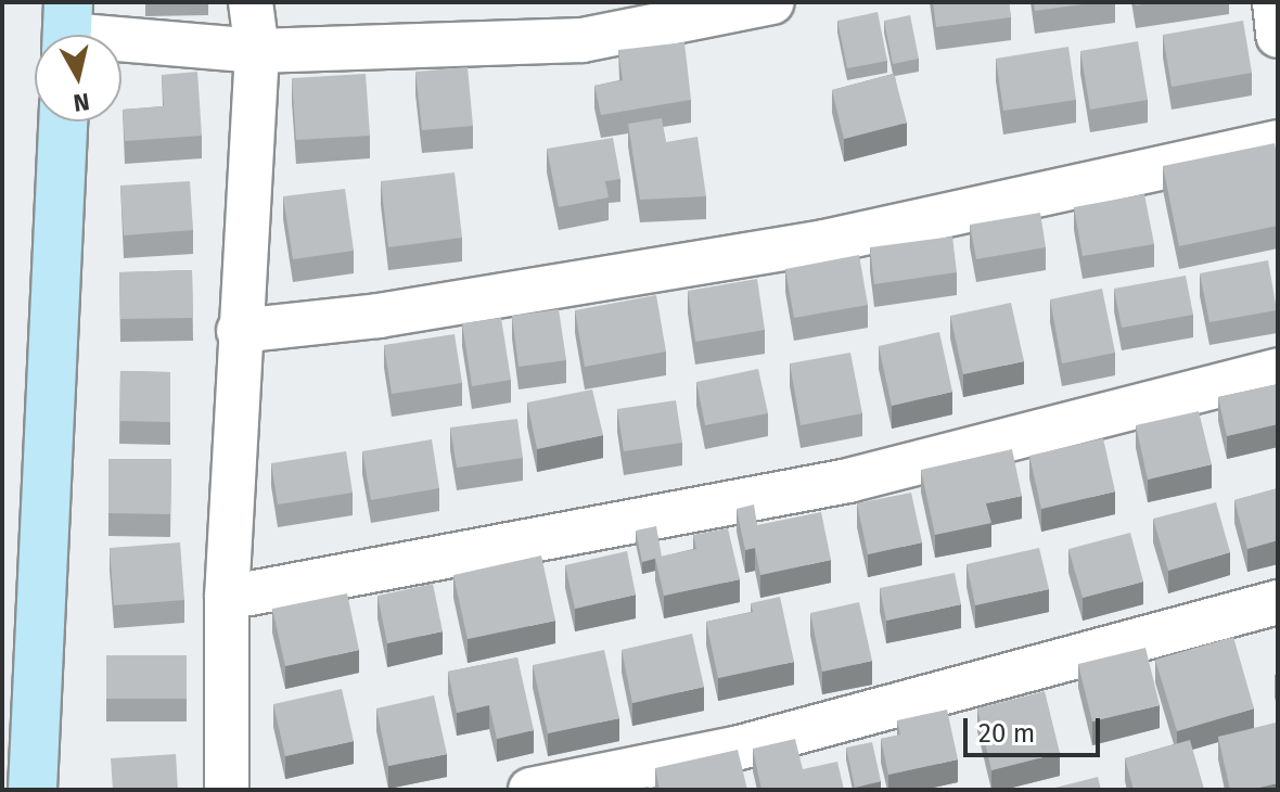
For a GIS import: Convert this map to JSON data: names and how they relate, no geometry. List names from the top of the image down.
{
  "scale_bar": "20 m",
  "north": "bottom"
}
